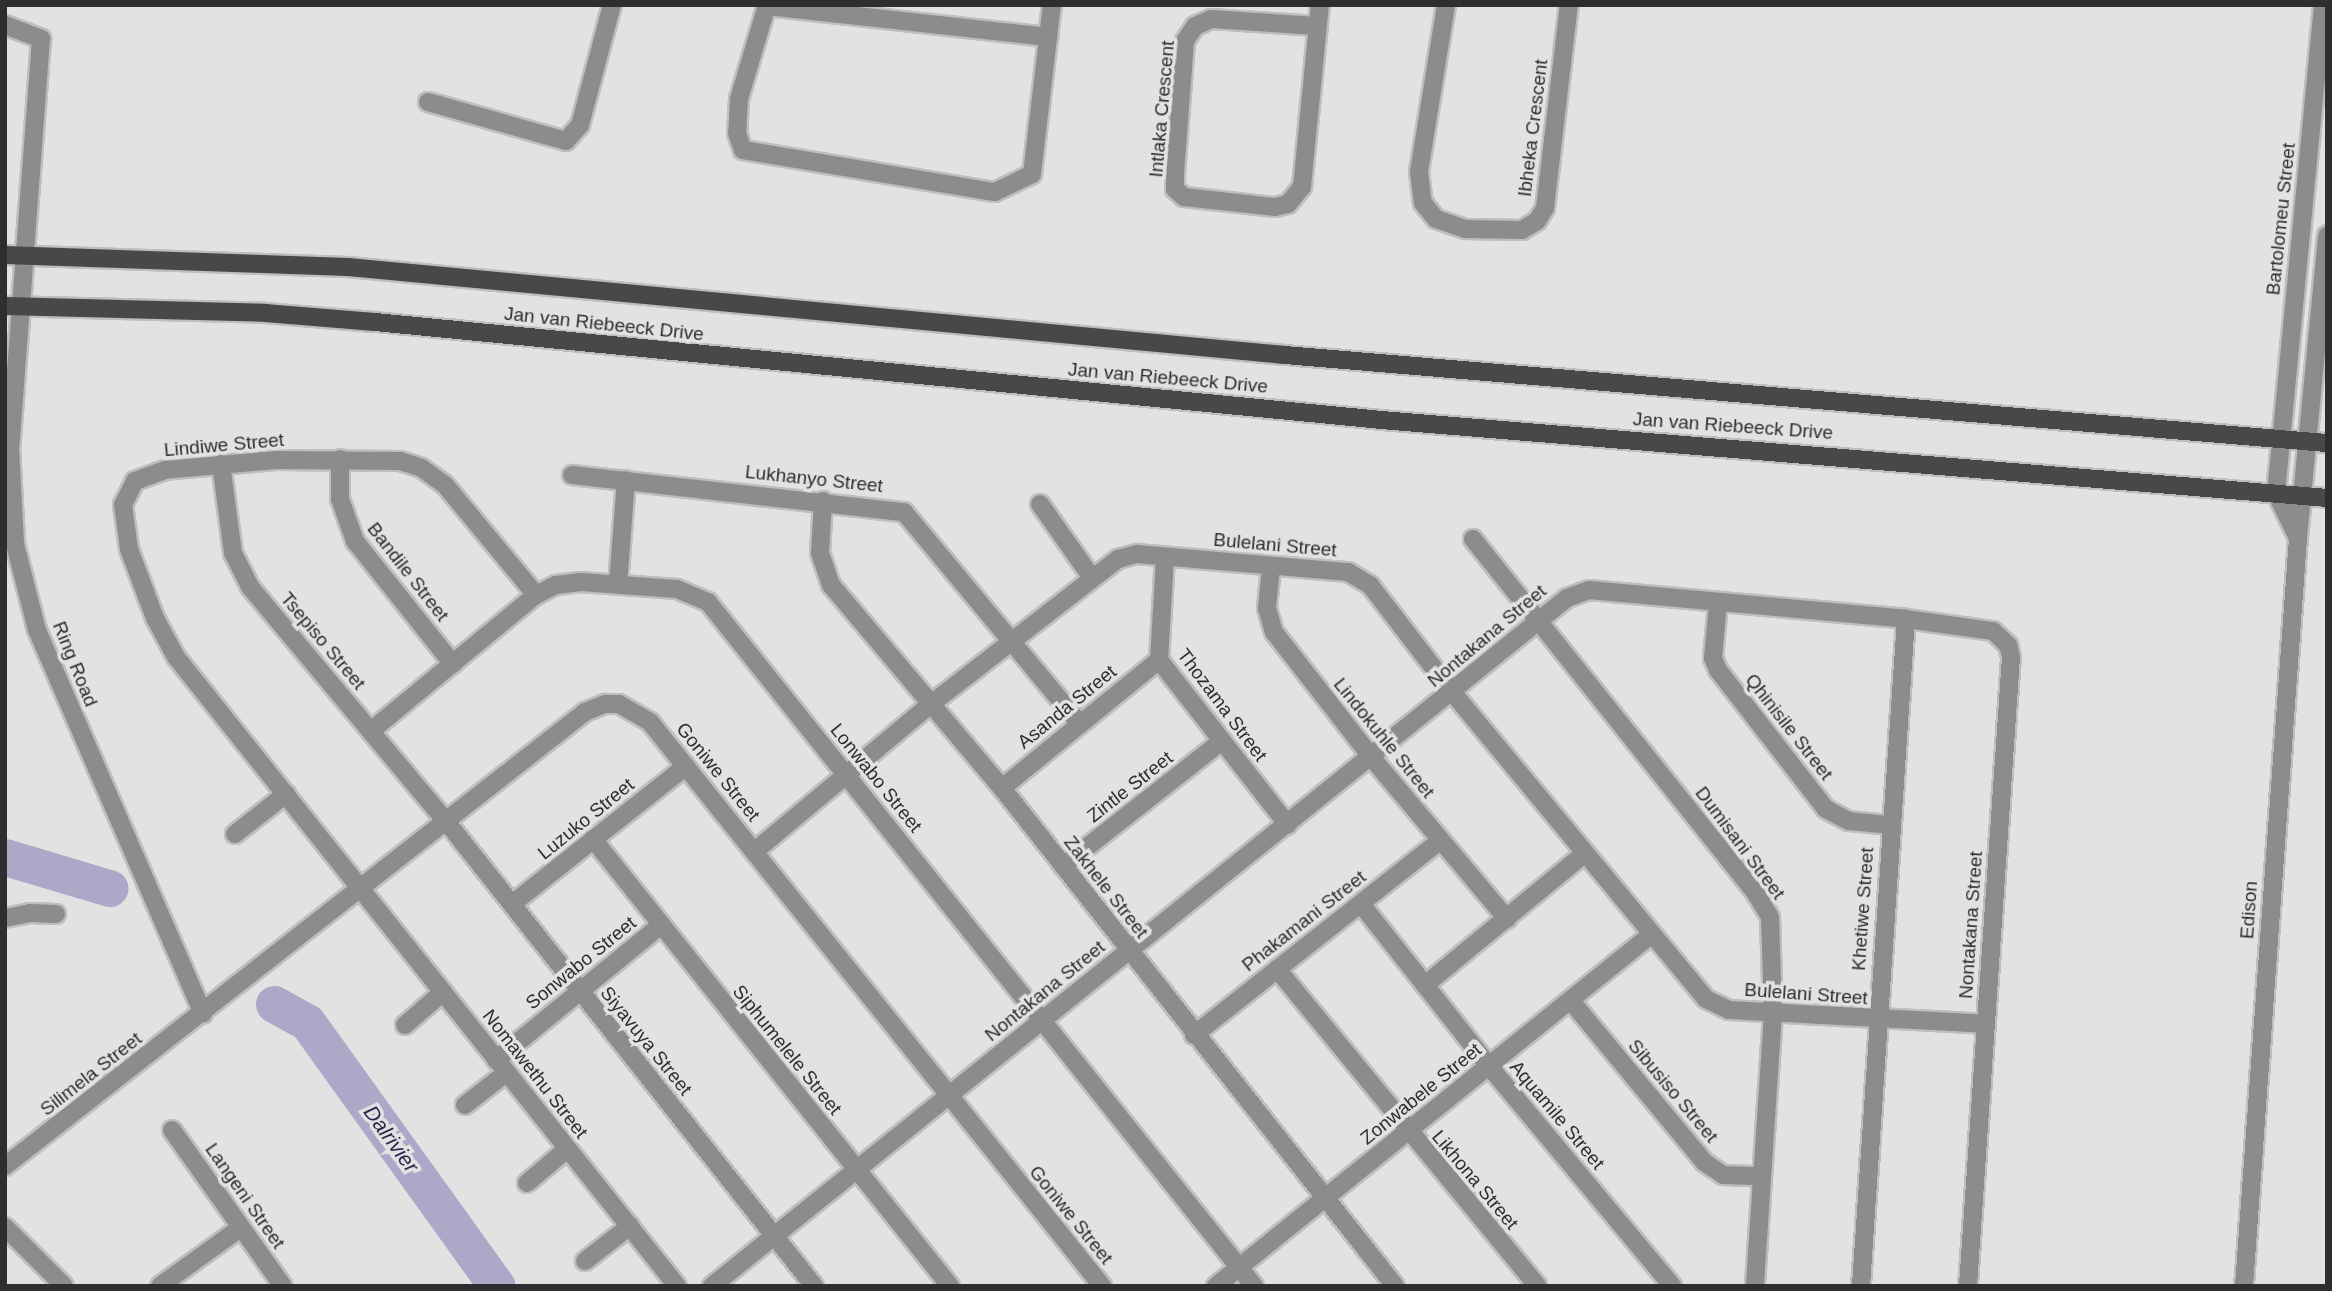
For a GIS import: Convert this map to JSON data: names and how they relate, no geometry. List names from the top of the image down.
{
  "streets": {
    "main road": ["Jan van Riebeeck Drive"],
    "street": [
      "Intlaka Crescent",
      "Ibheka Crescent",
      "Bartolomeu Street",
      "Lindiwe Street",
      "Lukhanyo Street",
      "Bulelani Street",
      "Bandile Street",
      "Nontakana Street",
      "Tsepiso Street",
      "Ring Road",
      "Thozama Street",
      "Asanda Street",
      "Qhinisile Street",
      "Lindokuhle Street",
      "Goniwe Street",
      "Lonwabo Street",
      "Zintle Street",
      "Luzuko Street",
      "Dumisani Street",
      "Zakhele Street",
      "Khetiwe Street",
      "Edison",
      "Phakamani Street",
      "Sonwabo Street",
      "Siyavuya Street",
      "Siphumelele Street",
      "Silimela Street",
      "Nomawethu Street",
      "Sibusiso Street",
      "Zonwabele Street",
      "Aquamile Street",
      "Likhona Street",
      "Langeni Street"
    ]
  },
  "crossings": [
    ["Bartolomeu Street", "Jan van Riebeeck Drive"],
    ["Jan van Riebeeck Drive", "Ring Road"],
    ["Jan van Riebeeck Drive", "Edison"],
    ["Lindiwe Street", "Bandile Street"],
    ["Lindiwe Street", "Tsepiso Street"],
    ["Lindiwe Street", "Goniwe Street"],
    ["Lindiwe Street", "Lonwabo Street"],
    ["Lindiwe Street", "Nomawethu Street"],
    ["Lukhanyo Street", "Bulelani Street"],
    ["Lukhanyo Street", "Asanda Street"],
    ["Lukhanyo Street", "Zakhele Street"],
    ["Bulelani Street", "Nontakana Street"],
    ["Bulelani Street", "Thozama Street"],
    ["Bulelani Street", "Lindokuhle Street"],
    ["Bulelani Street", "Goniwe Street"],
    ["Bulelani Street", "Lonwabo Street"],
    ["Bulelani Street", "Dumisani Street"],
    ["Bulelani Street", "Zakhele Street"],
    ["Bulelani Street", "Khetiwe Street"],
    ["Bulelani Street", "Zonwabele Street"],
    ["Bandile Street", "Lonwabo Street"],
    ["Nontakana Street", "Thozama Street"],
    ["Nontakana Street", "Qhinisile Street"],
    ["Nontakana Street", "Lindokuhle Street"],
    ["Nontakana Street", "Goniwe Street"],
    ["Nontakana Street", "Lonwabo Street"],
    ["Nontakana Street", "Dumisani Street"],
    ["Nontakana Street", "Zakhele Street"],
    ["Nontakana Street", "Khetiwe Street"],
    ["Nontakana Street", "Siyavuya Street"],
    ["Nontakana Street", "Siphumelele Street"],
    ["Tsepiso Street", "Goniwe Street"],
    ["Tsepiso Street", "Lonwabo Street"],
    ["Tsepiso Street", "Siyavuya Street"],
    ["Ring Road", "Goniwe Street"],
    ["Ring Road", "Silimela Street"],
    ["Thozama Street", "Asanda Street"],
    ["Thozama Street", "Zintle Street"],
    ["Asanda Street", "Zakhele Street"],
    ["Qhinisile Street", "Khetiwe Street"],
    ["Lindokuhle Street", "Phakamani Street"],
    ["Goniwe Street", "Luzuko Street"],
    ["Goniwe Street", "Siyavuya Street"],
    ["Goniwe Street", "Silimela Street"],
    ["Goniwe Street", "Nomawethu Street"],
    ["Lonwabo Street", "Zonwabele Street"],
    ["Zintle Street", "Zakhele Street"],
    ["Luzuko Street", "Siyavuya Street"],
    ["Luzuko Street", "Siphumelele Street"],
    ["Dumisani Street", "Sibusiso Street"],
    ["Zakhele Street", "Phakamani Street"],
    ["Zakhele Street", "Zonwabele Street"],
    ["Phakamani Street", "Aquamile Street"],
    ["Phakamani Street", "Likhona Street"],
    ["Sonwabo Street", "Siyavuya Street"],
    ["Sonwabo Street", "Siphumelele Street"],
    ["Sonwabo Street", "Nomawethu Street"],
    ["Sibusiso Street", "Zonwabele Street"],
    ["Zonwabele Street", "Aquamile Street"],
    ["Zonwabele Street", "Likhona Street"]
  ],
  "water": ["Dalrivier"]
}
